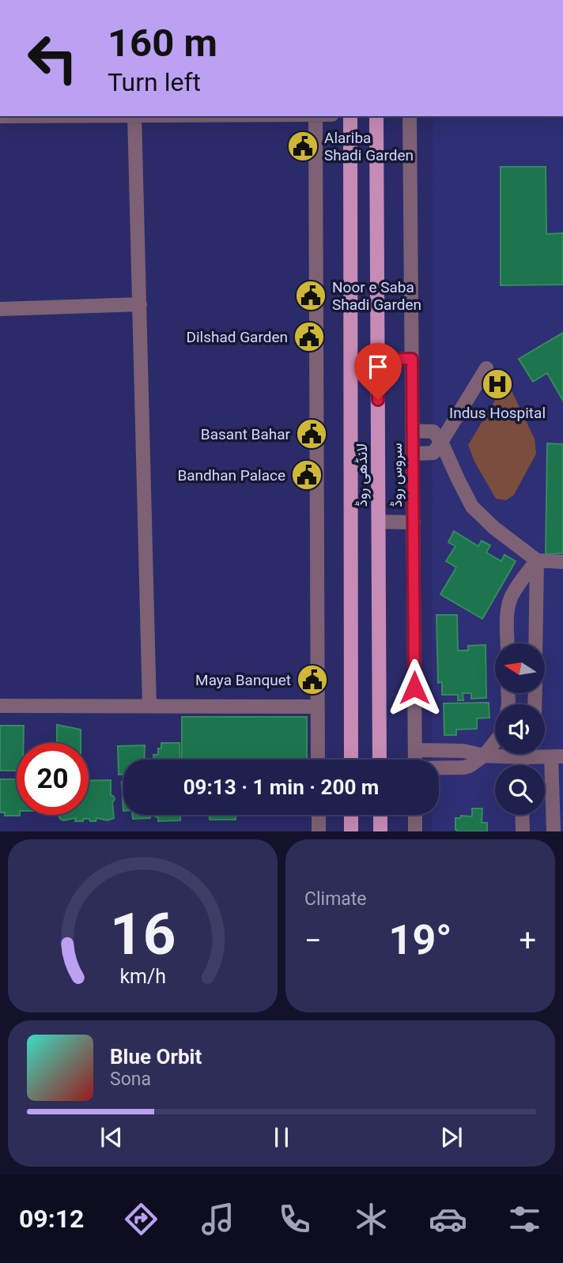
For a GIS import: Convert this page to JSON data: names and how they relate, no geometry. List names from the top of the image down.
{
  "streets": {
    "main road": ["لانڈھی روڈ"],
    "street": ["سروس روڈ"]
  },
  "places": {
    "public building": [
      "Alariba Shadi Garden",
      "Noor e Saba Shadi Garden",
      "Dilshad Garden",
      "Basant Bahar",
      "Bandhan Palace",
      "Maya Banquet"
    ],
    "hospital": ["Indus Hospital"]
  },
  "north": "left",
  "page": {
    "turn": ["160 m", "Turn left"],
    "limit": "20",
    "trip": "09:13 · 1 min · 200 m",
    "tile": "Climate",
    "heat": ["−", "19°", "+"],
    "song": ["Blue Orbit", "Sona"],
    "tabs": "09:12",
    "gauge": ["16", "km/h"]
  }
}
